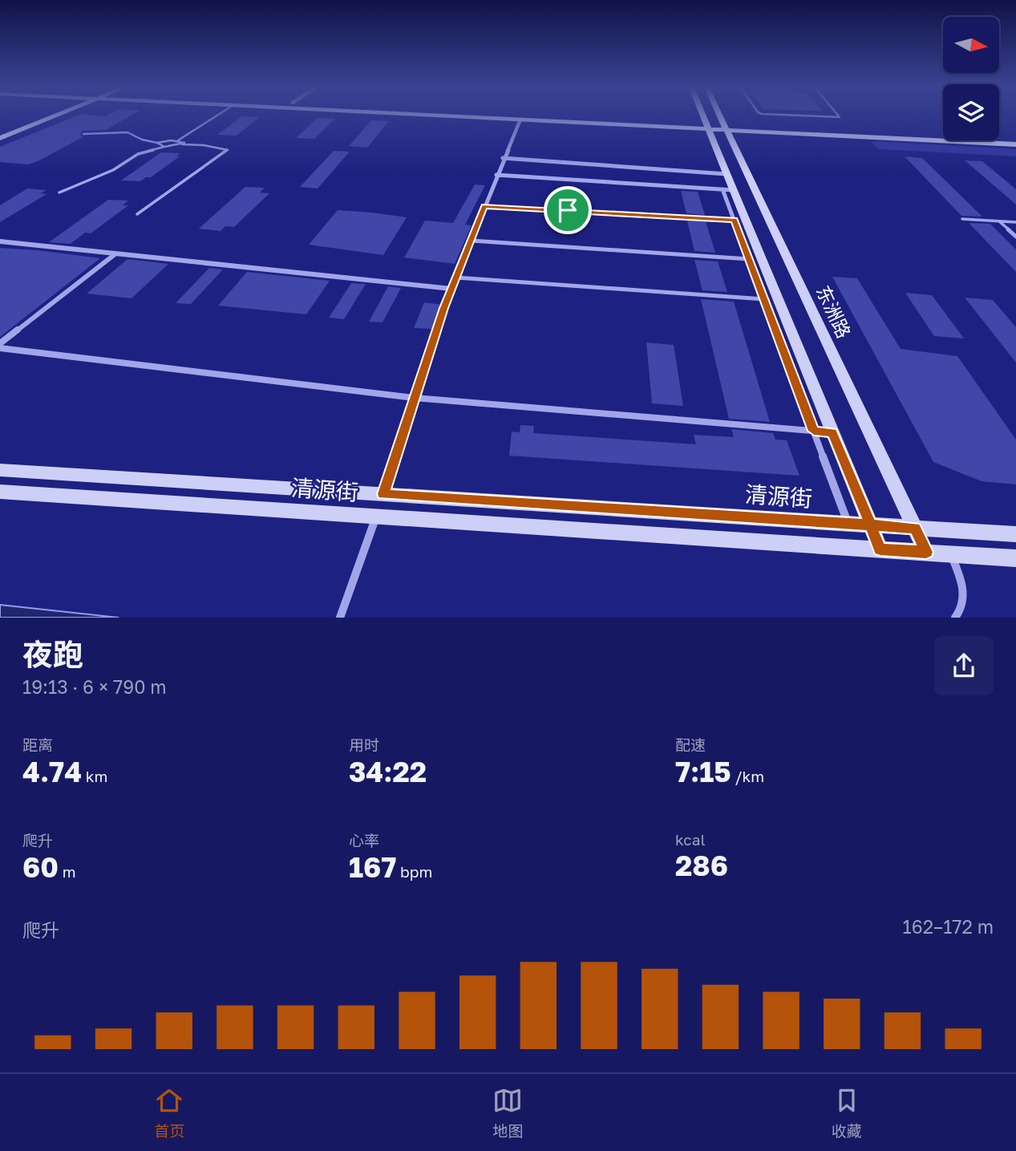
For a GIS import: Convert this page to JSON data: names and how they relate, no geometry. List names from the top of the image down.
{
  "streets": {
    "main road": ["东洲路", "清源街"]
  },
  "crossings": [
    ["东洲路", "清源街"]
  ],
  "north": "right",
  "page": {
    "heading": ["夜跑", "19:13 · 6 × 790 m"],
    "stats": [
      ["距离", "4.74 km"],
      ["用时", "34:22"],
      ["配速", "7:15 /km"],
      ["爬升", "60 m"],
      ["心率", "167 bpm"],
      ["kcal", "286"]
    ],
    "chart": ["爬升", "162–172 m"],
    "tabs": ["首页", "地图", "收藏"]
  }
}
